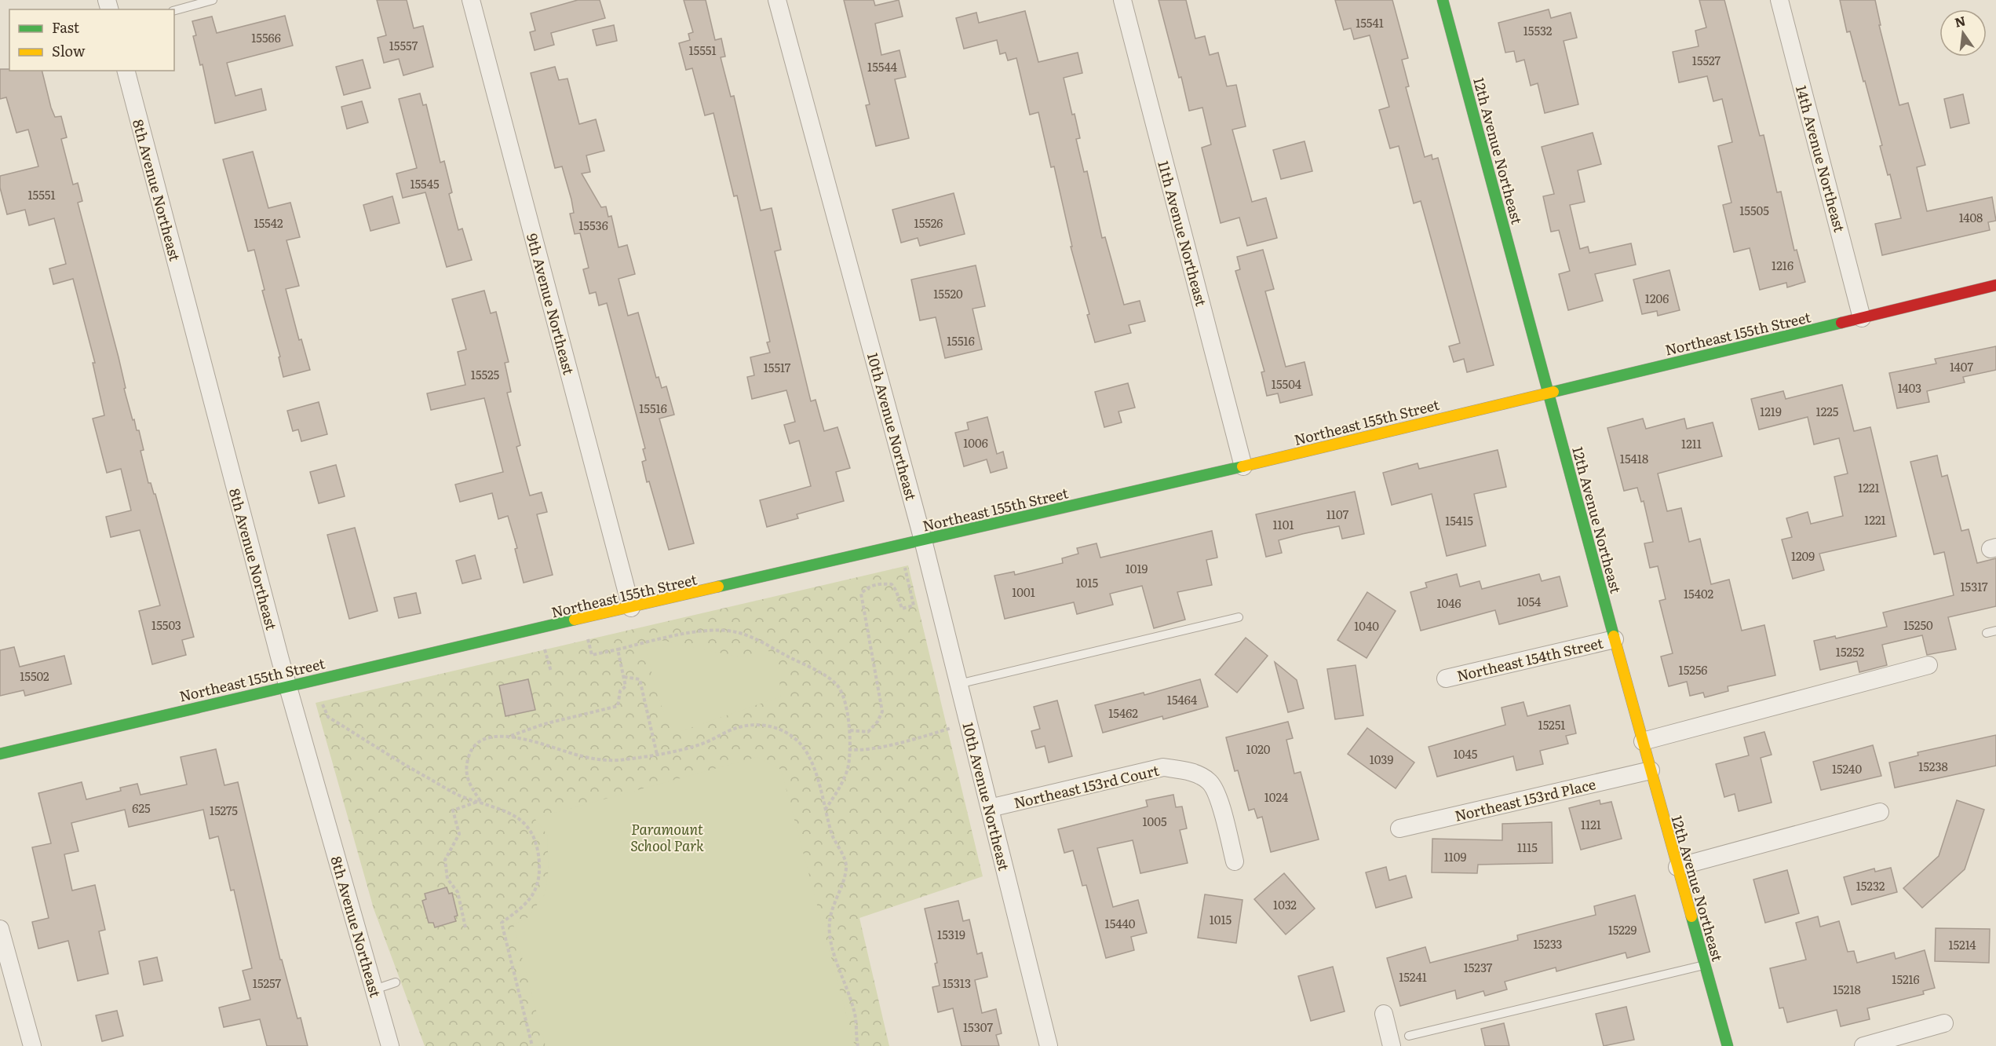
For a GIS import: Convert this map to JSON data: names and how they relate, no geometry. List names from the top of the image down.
{
  "streets": {
    "street": [
      "12th Avenue Northeast",
      "14th Avenue Northeast",
      "8th Avenue Northeast",
      "11th Avenue Northeast",
      "9th Avenue Northeast",
      "Northeast 155th Street",
      "10th Avenue Northeast",
      "Northeast 154th Street",
      "Northeast 153rd Court",
      "Northeast 153rd Place"
    ]
  },
  "crossings": [
    ["12th Avenue Northeast", "Northeast 155th Street"],
    ["12th Avenue Northeast", "Northeast 154th Street"],
    ["12th Avenue Northeast", "Northeast 153rd Place"],
    ["14th Avenue Northeast", "Northeast 155th Street"],
    ["8th Avenue Northeast", "Northeast 155th Street"],
    ["11th Avenue Northeast", "Northeast 155th Street"],
    ["9th Avenue Northeast", "Northeast 155th Street"],
    ["Northeast 155th Street", "10th Avenue Northeast"],
    ["10th Avenue Northeast", "Northeast 153rd Court"]
  ],
  "parks": ["Paramount School Park"],
  "house_numbers": [
    "15541",
    "15532",
    "15566",
    "15557",
    "15551",
    "15527",
    "15544",
    "15545",
    "15551",
    "15505",
    "1408",
    "15542",
    "15526",
    "15536",
    "1216",
    "15520",
    "1206",
    "15516",
    "1407",
    "15517",
    "15525",
    "15504",
    "1403",
    "15516",
    "1219",
    "1225",
    "1006",
    "1211",
    "15418",
    "1221",
    "1107",
    "1221",
    "15415",
    "1101",
    "1209",
    "1019",
    "1015",
    "15317",
    "1001",
    "15402",
    "1054",
    "1046",
    "15503",
    "15250",
    "1040",
    "15252",
    "15256",
    "15502",
    "15464",
    "15462",
    "15251",
    "1020",
    "1045",
    "1039",
    "15238",
    "15240",
    "1024",
    "625",
    "15275",
    "1005",
    "1121",
    "1115",
    "1109",
    "15232",
    "1032",
    "1015",
    "15440",
    "15229",
    "15319",
    "15233",
    "15214",
    "15237",
    "15241",
    "15216",
    "15257",
    "15313",
    "15218",
    "15307"
  ],
  "legend": ["Fast", "Slow"],
  "north": "top"
}
